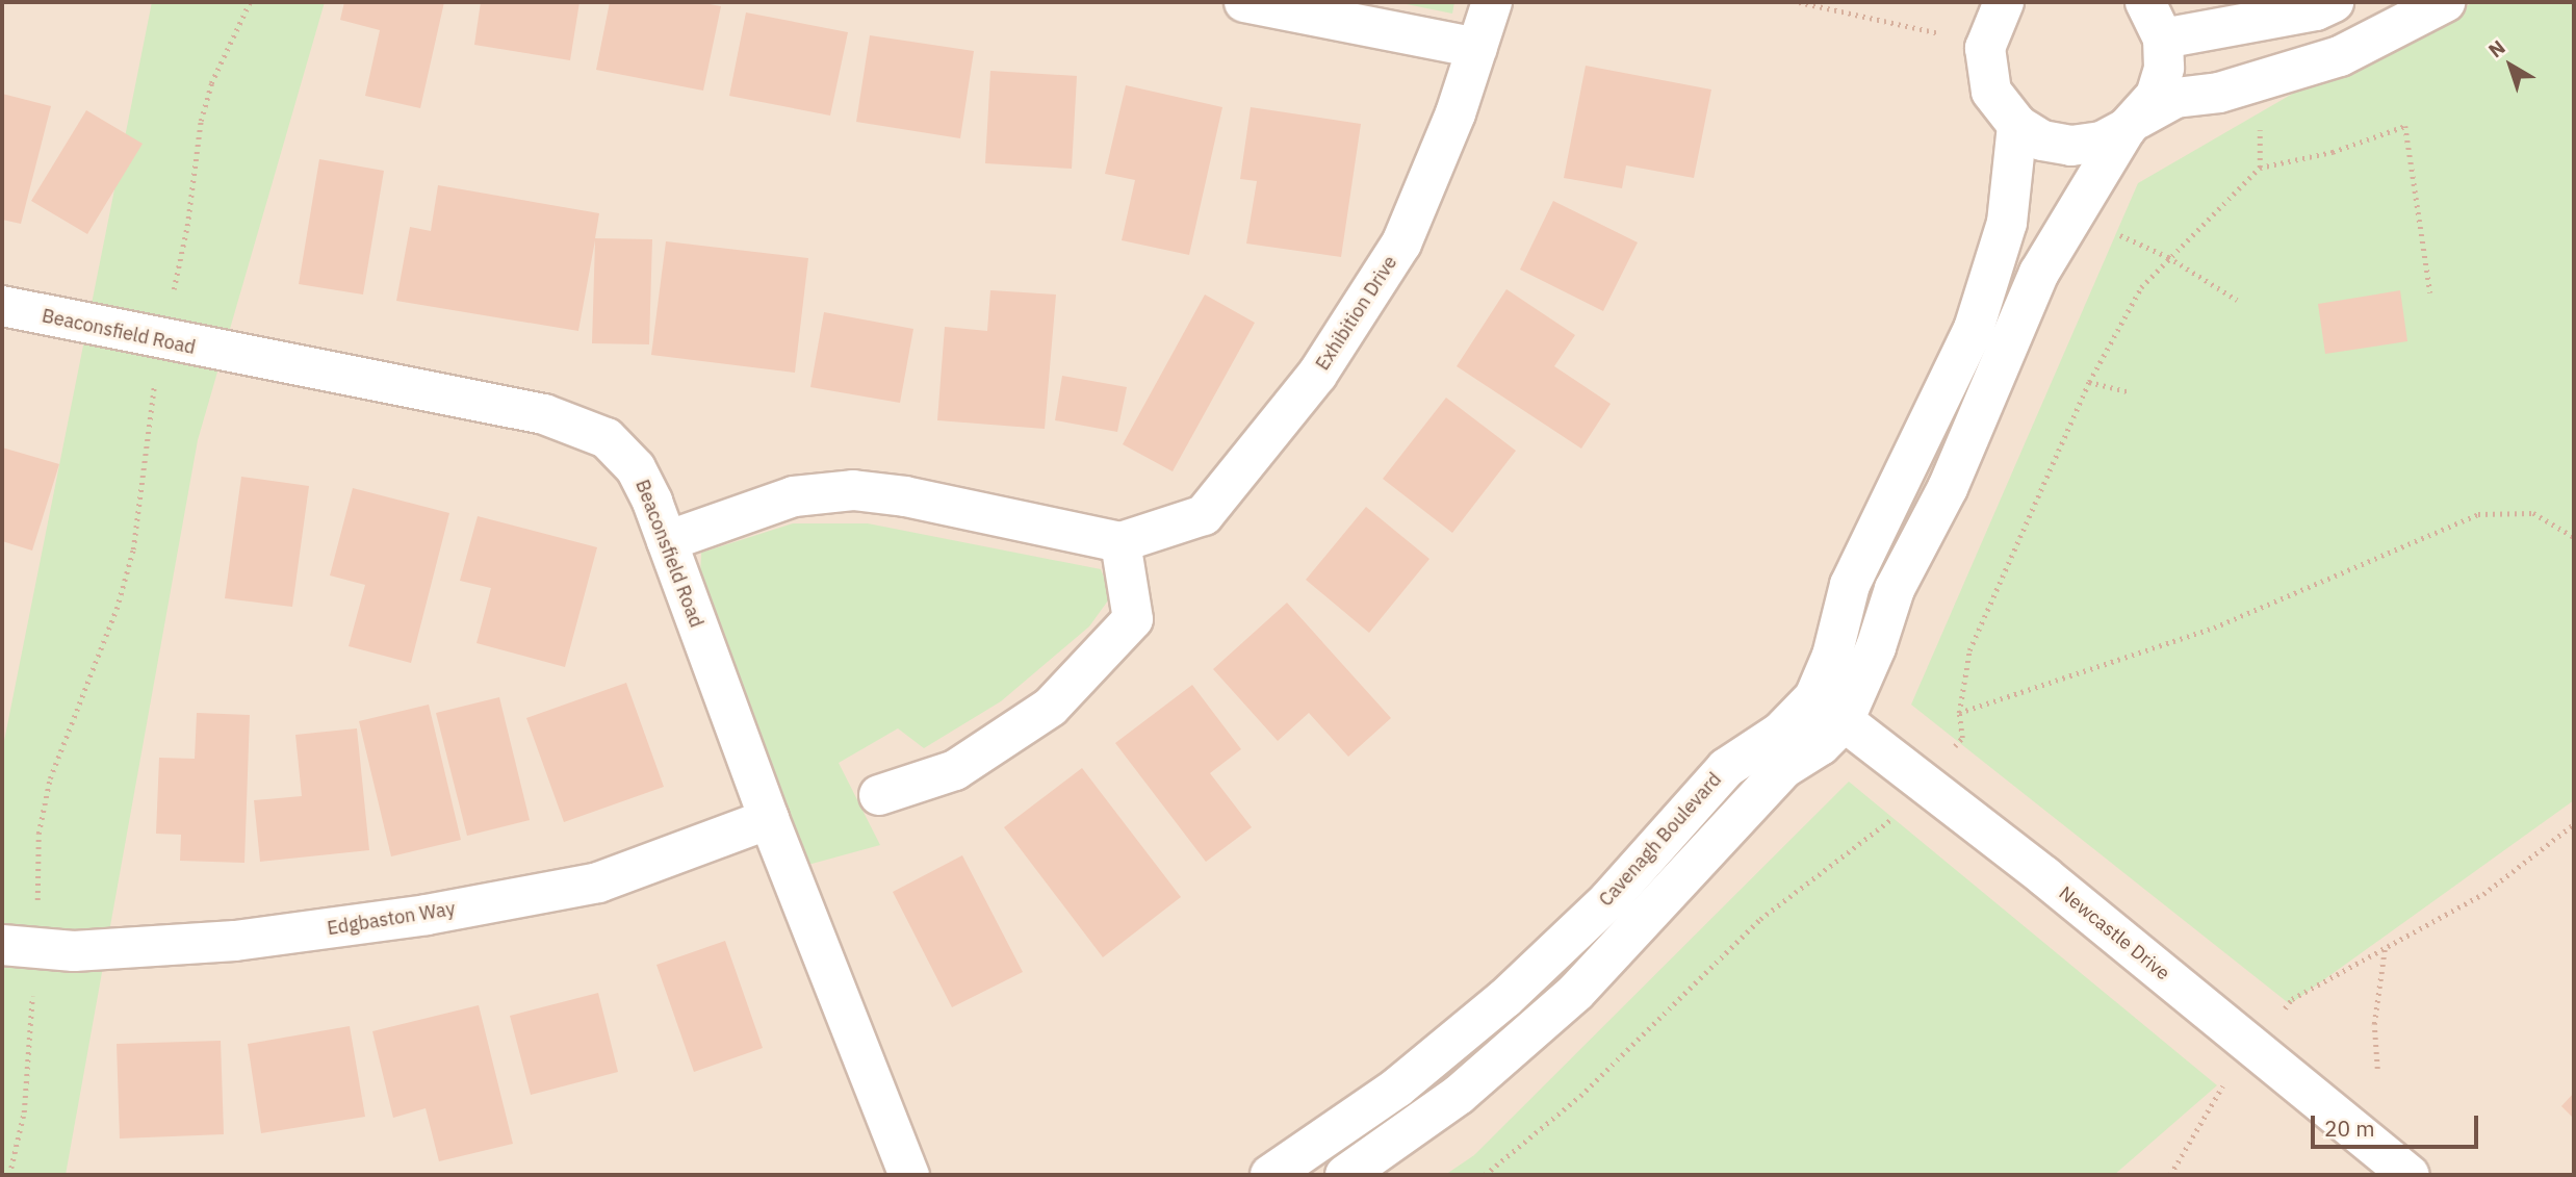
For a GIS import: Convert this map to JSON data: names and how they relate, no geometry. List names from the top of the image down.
{
  "streets": {
    "street": [
      "Exhibition Drive",
      "Beaconsfield Road",
      "Cavenagh Boulevard",
      "Edgbaston Way",
      "Newcastle Drive"
    ]
  },
  "crossings": [
    ["Beaconsfield Road", "Edgbaston Way"],
    ["Cavenagh Boulevard", "Newcastle Drive"]
  ],
  "scale_bar": "20 m",
  "north": "top left"
}
